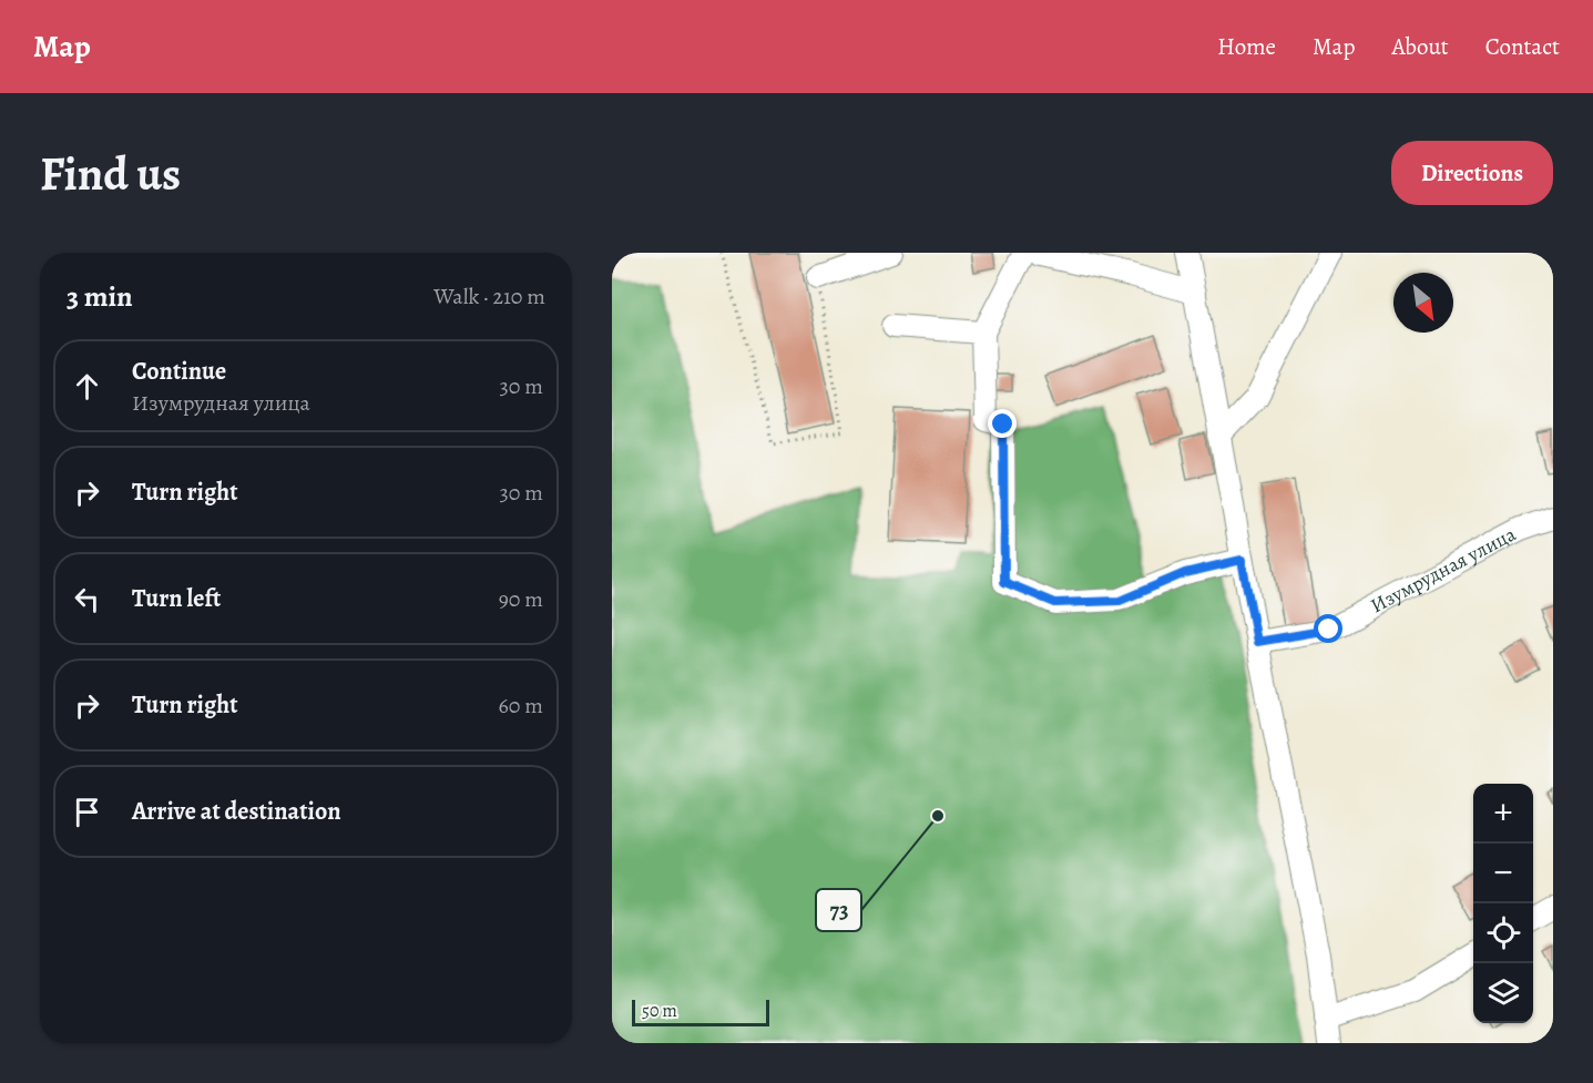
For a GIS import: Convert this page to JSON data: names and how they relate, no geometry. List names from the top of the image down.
{
  "streets": {
    "street": ["Изумрудная улица"]
  },
  "places": ["73"],
  "scale_bar": "50 m",
  "north": "bottom right",
  "page": {
    "header": "Map",
    "nav": [
      "Home",
      "Map",
      "About",
      "Contact"
    ],
    "buttons": "Directions",
    "title": "Find us",
    "heading": ["3 min", "Walk · 210 m"],
    "list": [
      ["Continue", "Изумрудная улица", "30 m"],
      ["Turn right", "30 m"],
      ["Turn left", "90 m"],
      ["Turn right", "60 m"],
      "Arrive at destination"
    ],
    "map_buttons": ["+", "−"],
    "scale": "50 m"
  }
}
